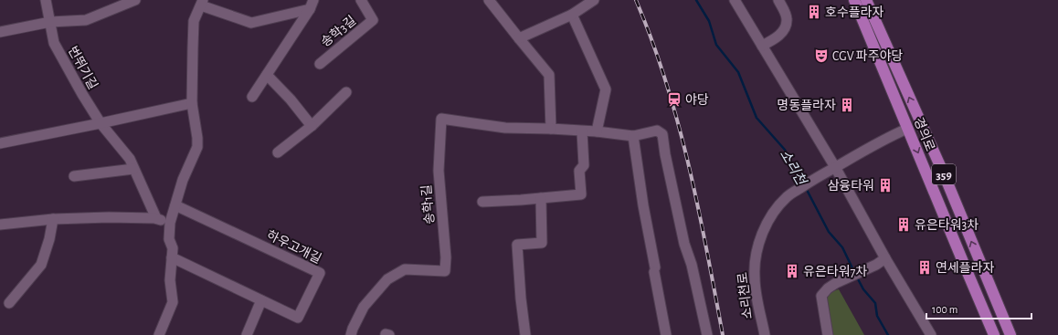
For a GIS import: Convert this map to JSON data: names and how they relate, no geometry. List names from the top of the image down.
{
  "streets": {
    "main road": ["경의로", "359"],
    "street": [
      "송학3길",
      "번뛰기길",
      "송학1길",
      "하우고개길",
      "소리천로"
    ]
  },
  "water": ["소리천"],
  "places": {
    "building": [
      "호수플라자",
      "명동플라자",
      "삼융타워",
      "유은타워3차",
      "연세플라자",
      "유은타워7차"
    ],
    "theatre": ["CGV 파주야당"],
    "station": ["야당"]
  },
  "scale_bar": "100 m"
}
